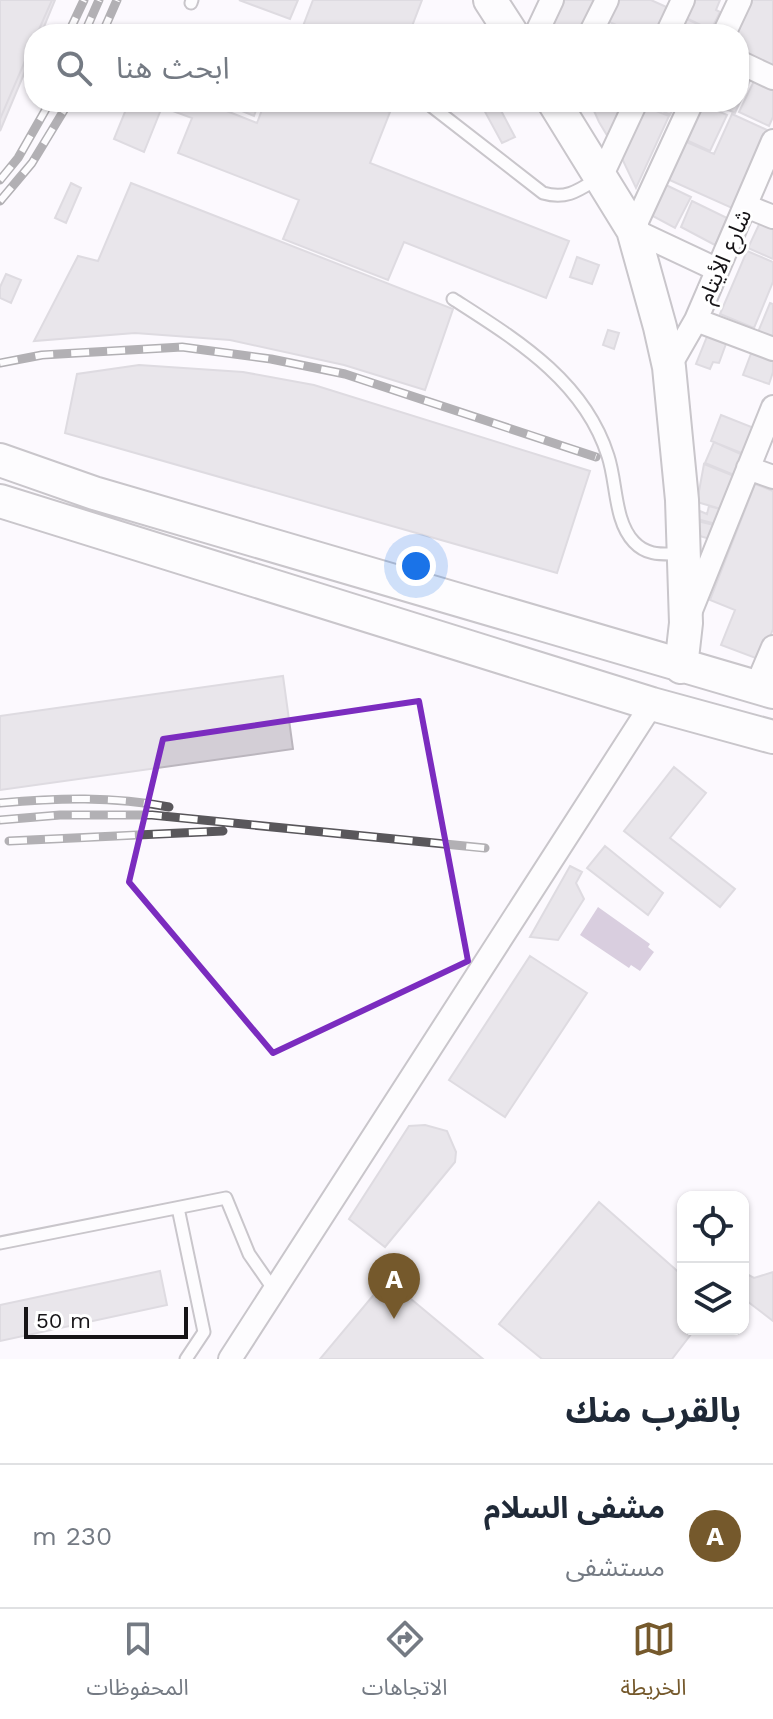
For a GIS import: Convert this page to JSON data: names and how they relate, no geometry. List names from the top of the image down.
{
  "streets": {
    "street": ["شارع الأيتام"]
  },
  "scale_bar": "50 m",
  "page": {
    "search": "ابحث هنا",
    "pins": "A",
    "scale": "50 m",
    "heading": "بالقرب منك",
    "list": [
      {
        "mark": "A",
        "name": "مشفى السلام",
        "note": "مستشفى",
        "value": "230 m"
      }
    ],
    "nav": ["الخريطة", "الاتجاهات", "المحفوظات"]
  }
}
